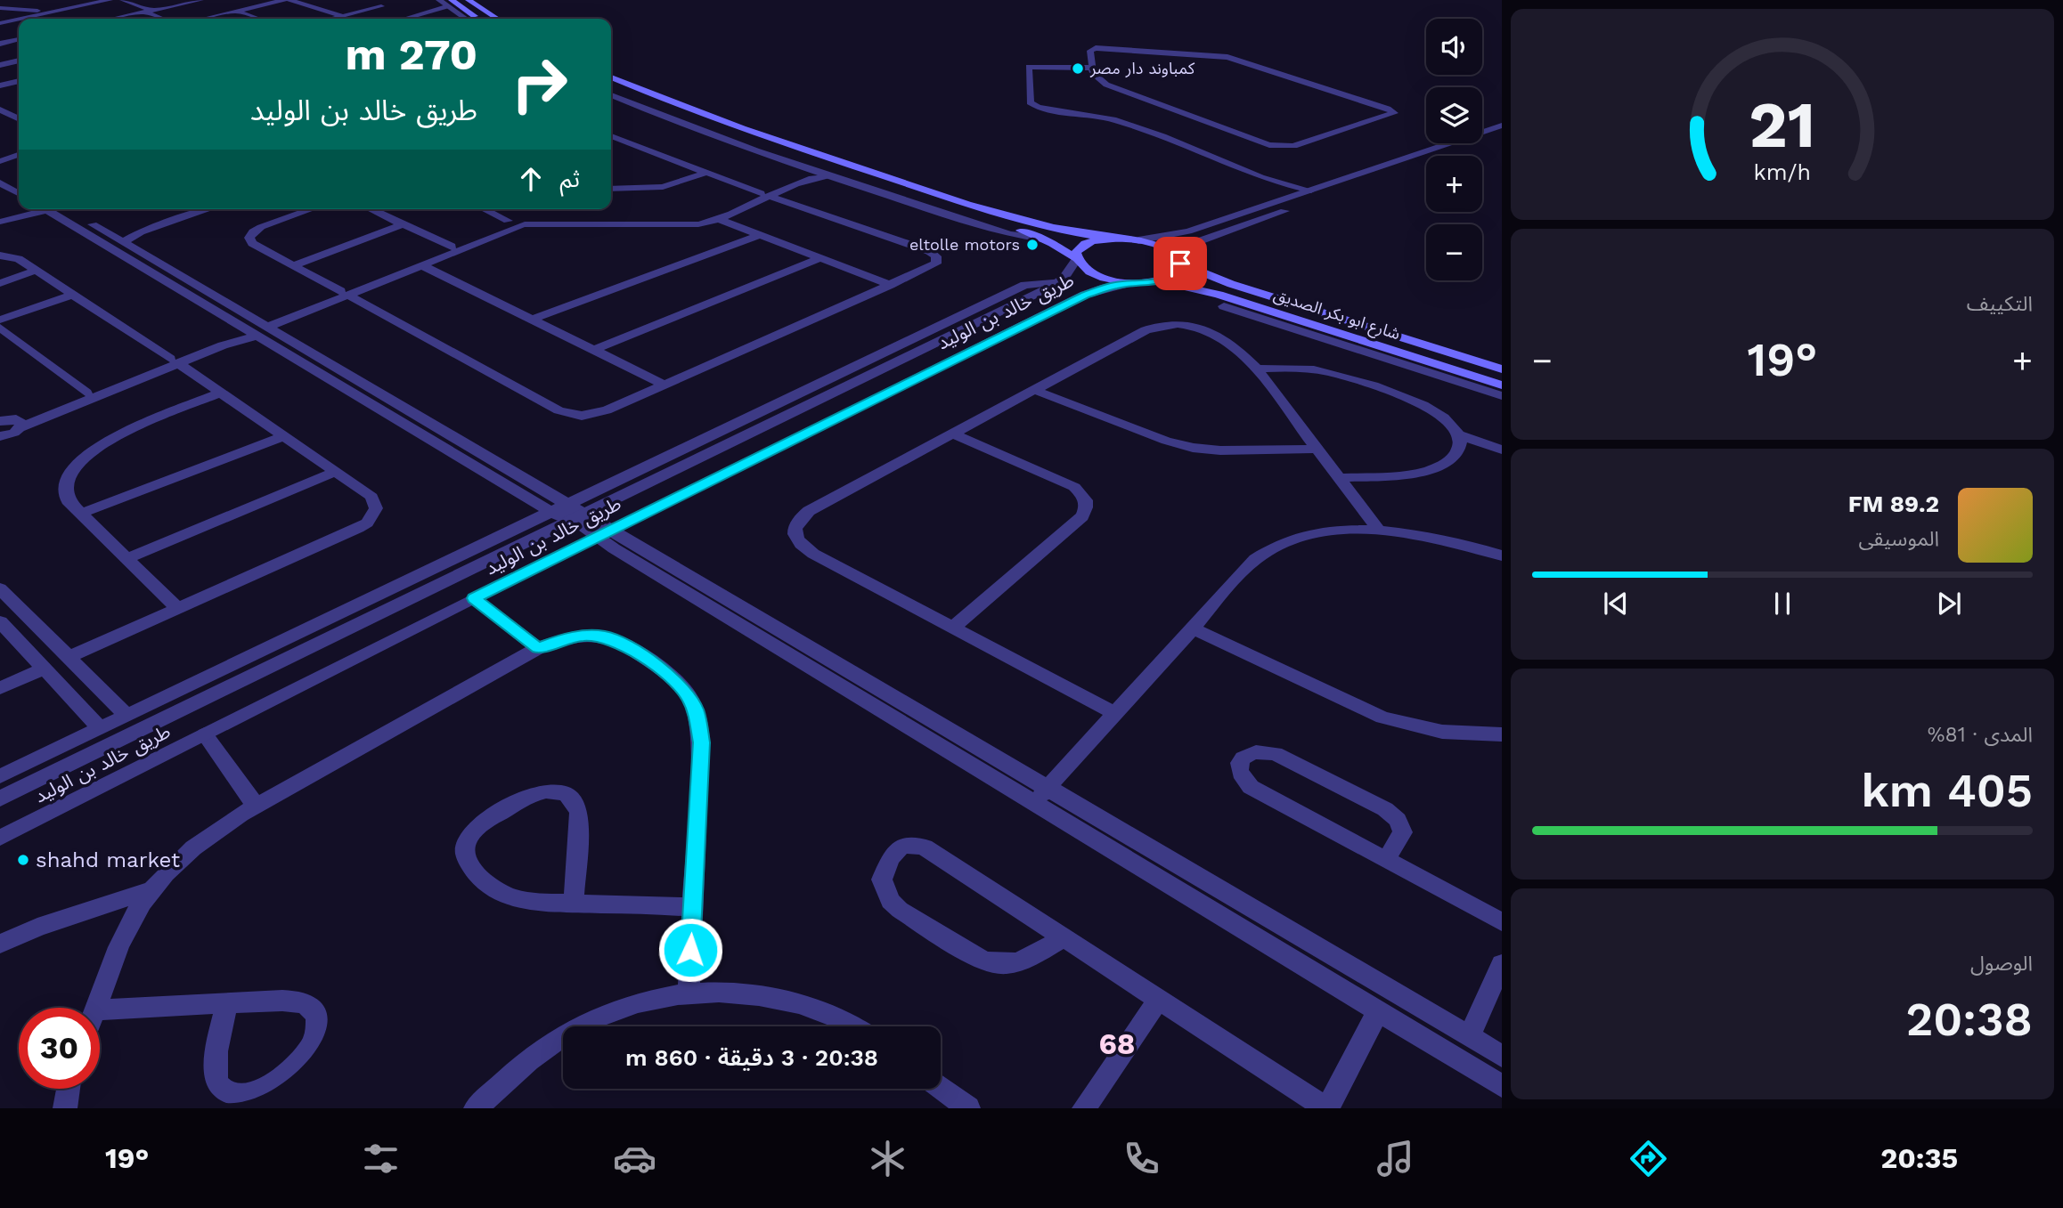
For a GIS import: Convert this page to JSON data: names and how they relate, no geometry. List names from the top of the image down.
{
  "streets": {
    "main road": ["شارع ابو بكر الصديق"],
    "street": ["طريق خالد بن الوليد"]
  },
  "crossings": [
    ["طريق خالد بن الوليد", "شارع ابو بكر الصديق"]
  ],
  "districts": ["68"],
  "places": ["كمباوند دار مصر", "eltolle motors", "shahd market"],
  "page": {
    "map_buttons": ["+", "−"],
    "turn": ["270 m", "طريق خالد بن الوليد"],
    "then": "ثم",
    "tile": [
      "التكييف",
      ["المدى · 81%", "405 km"],
      ["الوصول", "20:38"]
    ],
    "heat": ["−", "19°", "+"],
    "song": ["89.2 FM", "الموسيقى"],
    "limit": "30",
    "trip": "20:38 · 3 دقيقة · 860 m",
    "tabs": ["20:35", "19°"],
    "gauge": ["21", "km/h"]
  }
}
